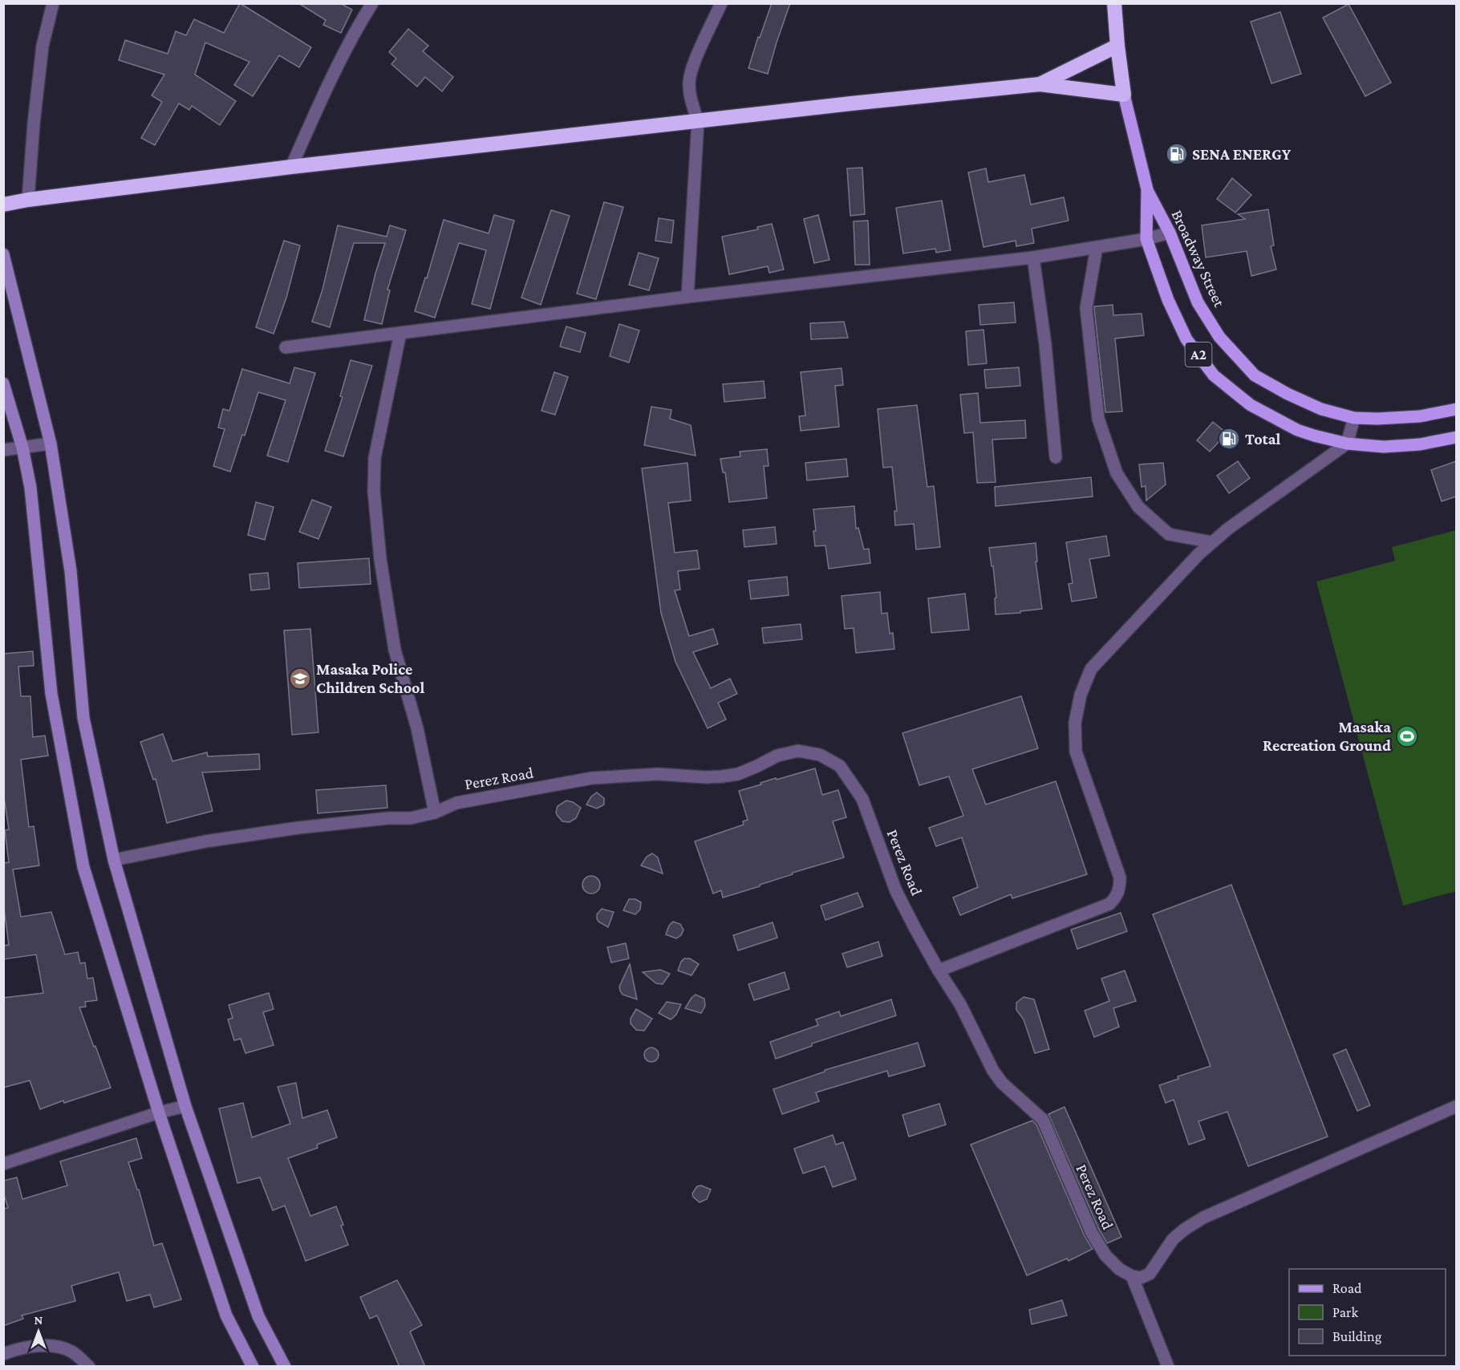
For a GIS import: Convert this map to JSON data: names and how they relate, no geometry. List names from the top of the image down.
{
  "streets": {
    "highway": ["A2"],
    "main road": ["Broadway Street"],
    "street": ["Perez Road"]
  },
  "crossings": [
    ["Broadway Street", "A2"]
  ],
  "places": {
    "fuel station": ["SENA ENERGY", "Total"],
    "school or university": ["Masaka Police Children School"],
    "sports": ["Masaka Recreation Ground"]
  },
  "legend": ["Road", "Park", "Building"],
  "north": "top"
}
